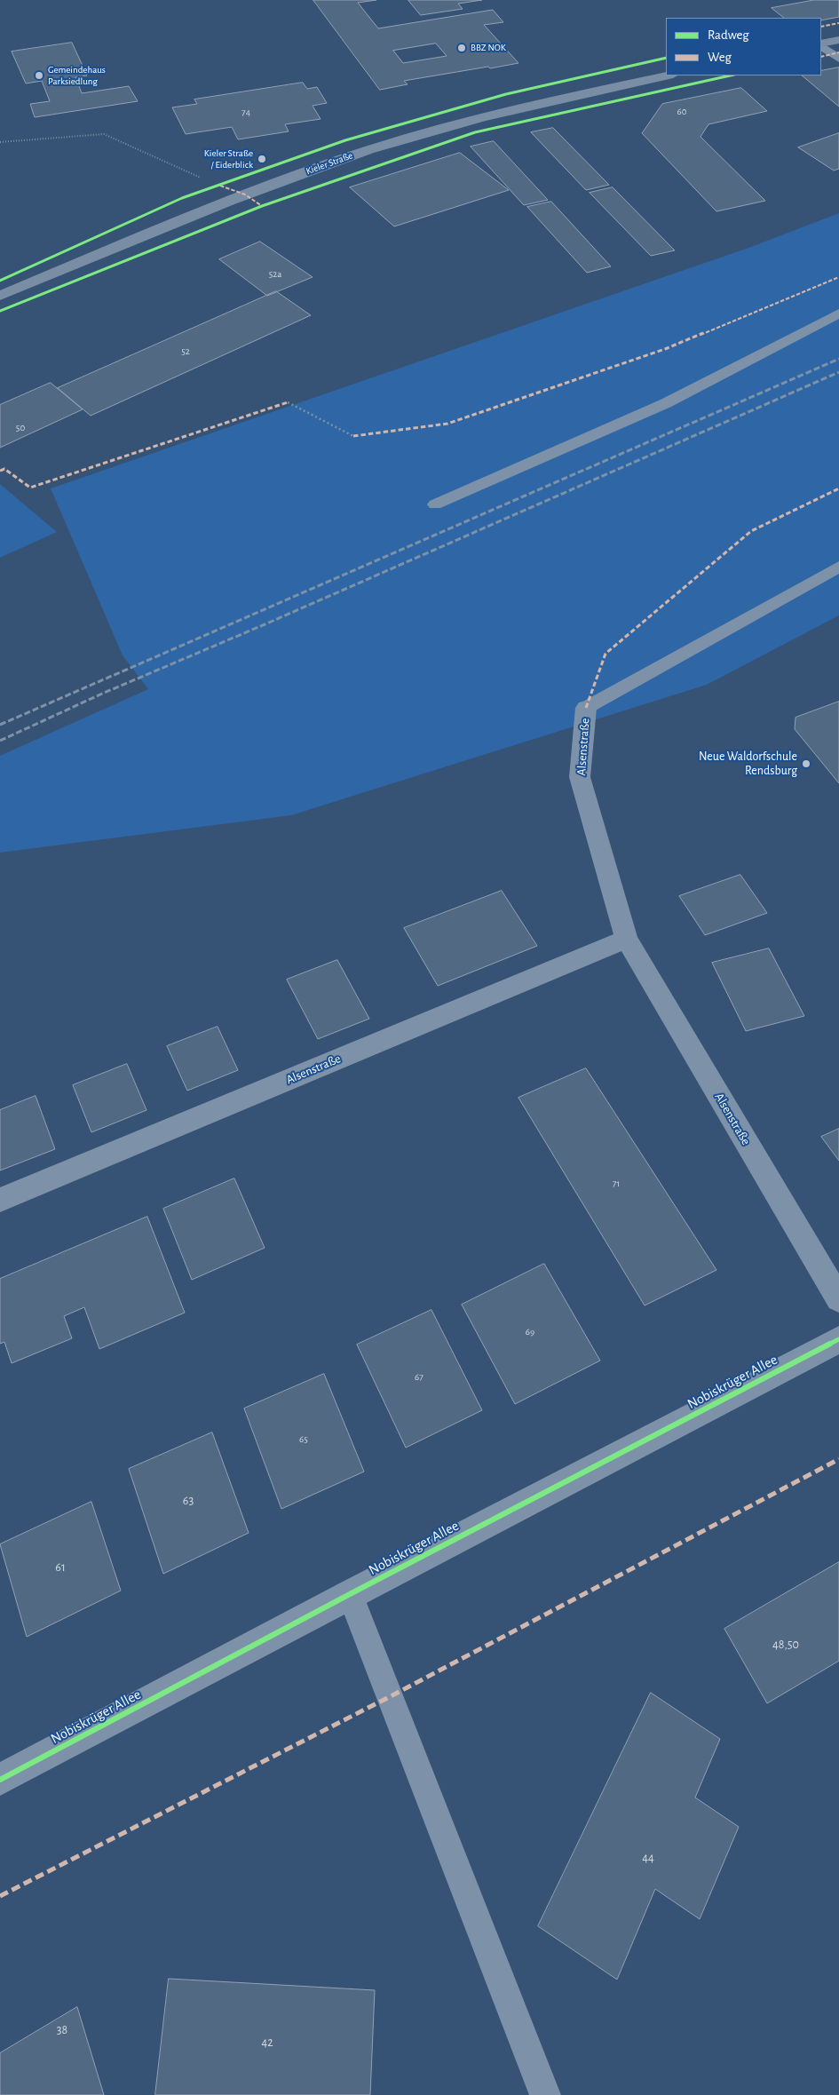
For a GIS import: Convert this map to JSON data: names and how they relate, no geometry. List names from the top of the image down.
{
  "streets": {
    "main road": ["Kieler Straße"],
    "street": ["Alsenstraße", "Nobiskrüger Allee"]
  },
  "places": [
    "BBZ NOK",
    "Gemeindehaus Parksiedlung",
    "Kieler Straße / Eiderblick",
    "Neue Waldorfschule Rendsburg"
  ],
  "house_numbers": [
    "60",
    "74",
    "52a",
    "52",
    "50",
    "71",
    "69",
    "67",
    "65",
    "63",
    "61",
    "48,50",
    "44",
    "38",
    "42"
  ],
  "legend": ["Radweg", "Weg"]
}
